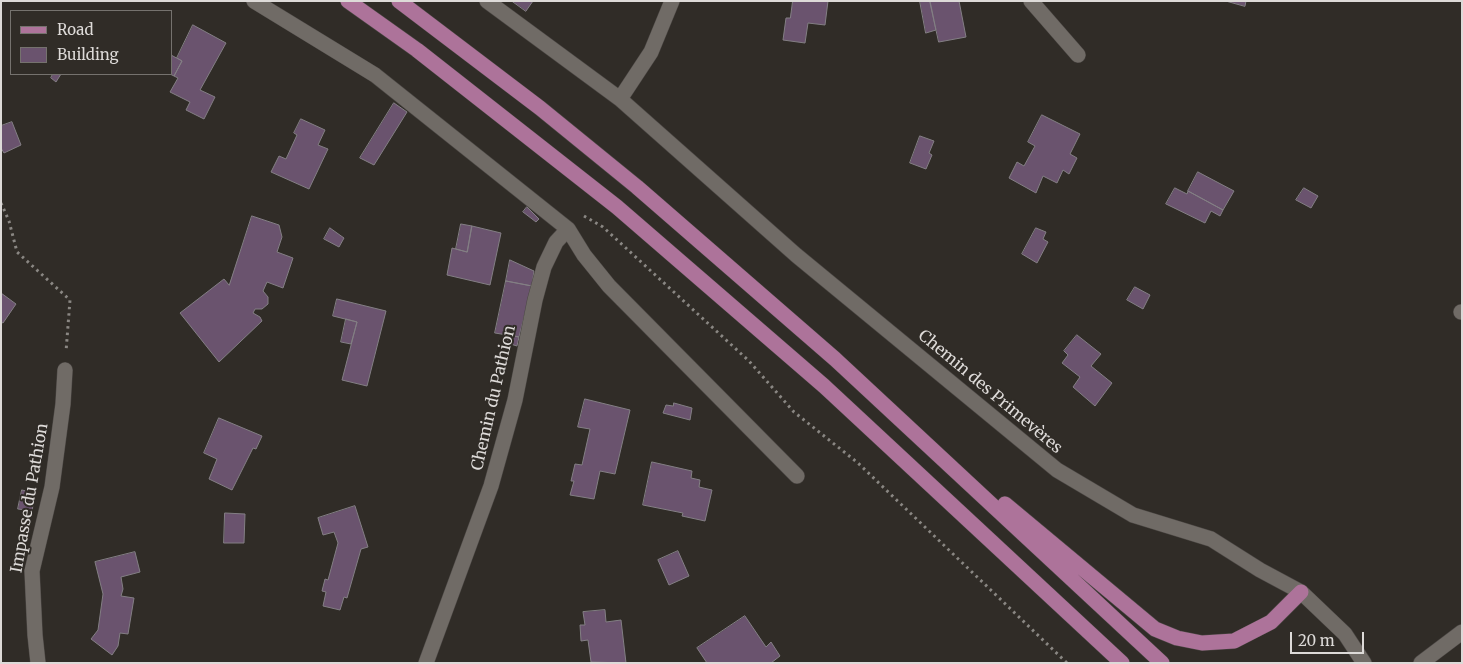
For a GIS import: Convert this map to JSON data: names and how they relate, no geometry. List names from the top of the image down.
{
  "streets": {
    "street": ["Chemin des Primevères", "Chemin du Pathion", "Impasse du Pathion"]
  },
  "legend": ["Road", "Building"],
  "scale_bar": "20 m"
}
